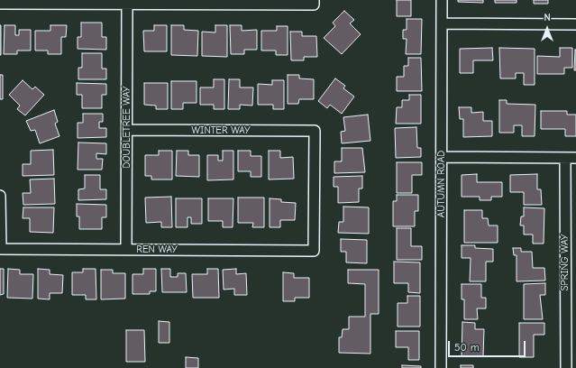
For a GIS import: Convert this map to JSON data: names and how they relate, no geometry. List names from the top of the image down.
{
  "streets": {
    "street": [
      "DOUBLETREE WAY",
      "WINTER WAY",
      "AUTUMN ROAD",
      "REN WAY",
      "SPRING WAY"
    ]
  },
  "crossings": [
    ["DOUBLETREE WAY", "WINTER WAY"],
    ["DOUBLETREE WAY", "REN WAY"],
    ["WINTER WAY", "REN WAY"]
  ],
  "scale_bar": "50 m",
  "north": "top"
}
